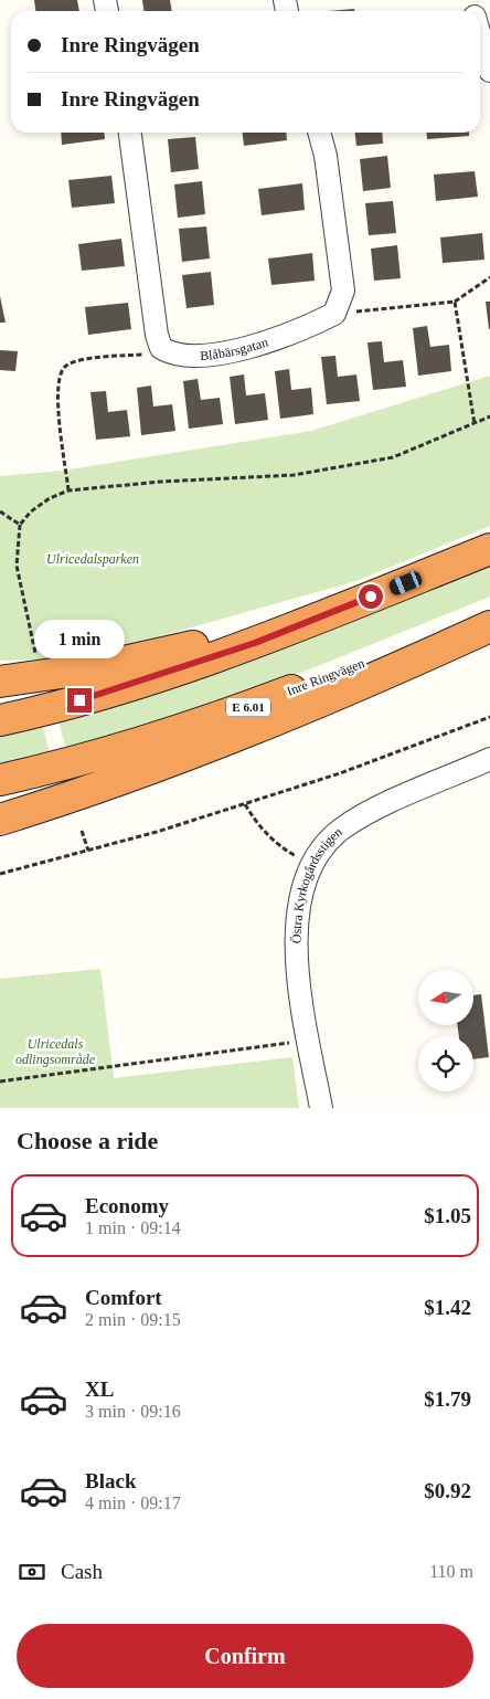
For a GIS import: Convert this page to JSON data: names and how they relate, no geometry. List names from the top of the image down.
{
  "streets": {
    "highway": ["Inre Ringvägen", "E 6.01"],
    "street": ["Blåbärsgatan", "Östra Kyrkogårdsstigen"]
  },
  "parks": ["Ulricedalsparken", "Ulricedals odlingsområde"],
  "north": "left",
  "page": {
    "banner": ["Inre Ringvägen", "Inre Ringvägen"],
    "bubble": "1 min",
    "heading": "Choose a ride",
    "list": [
      {
        "name": "Economy",
        "note": "1 min · 09:14",
        "value": "$1.05"
      },
      {
        "name": "Comfort",
        "note": "2 min · 09:15",
        "value": "$1.42"
      },
      {
        "name": "XL",
        "note": "3 min · 09:16",
        "value": "$1.79"
      },
      {
        "name": "Black",
        "note": "4 min · 09:17",
        "value": "$0.92"
      }
    ],
    "pay": ["Cash", "110 m"],
    "buttons": "Confirm"
  }
}
